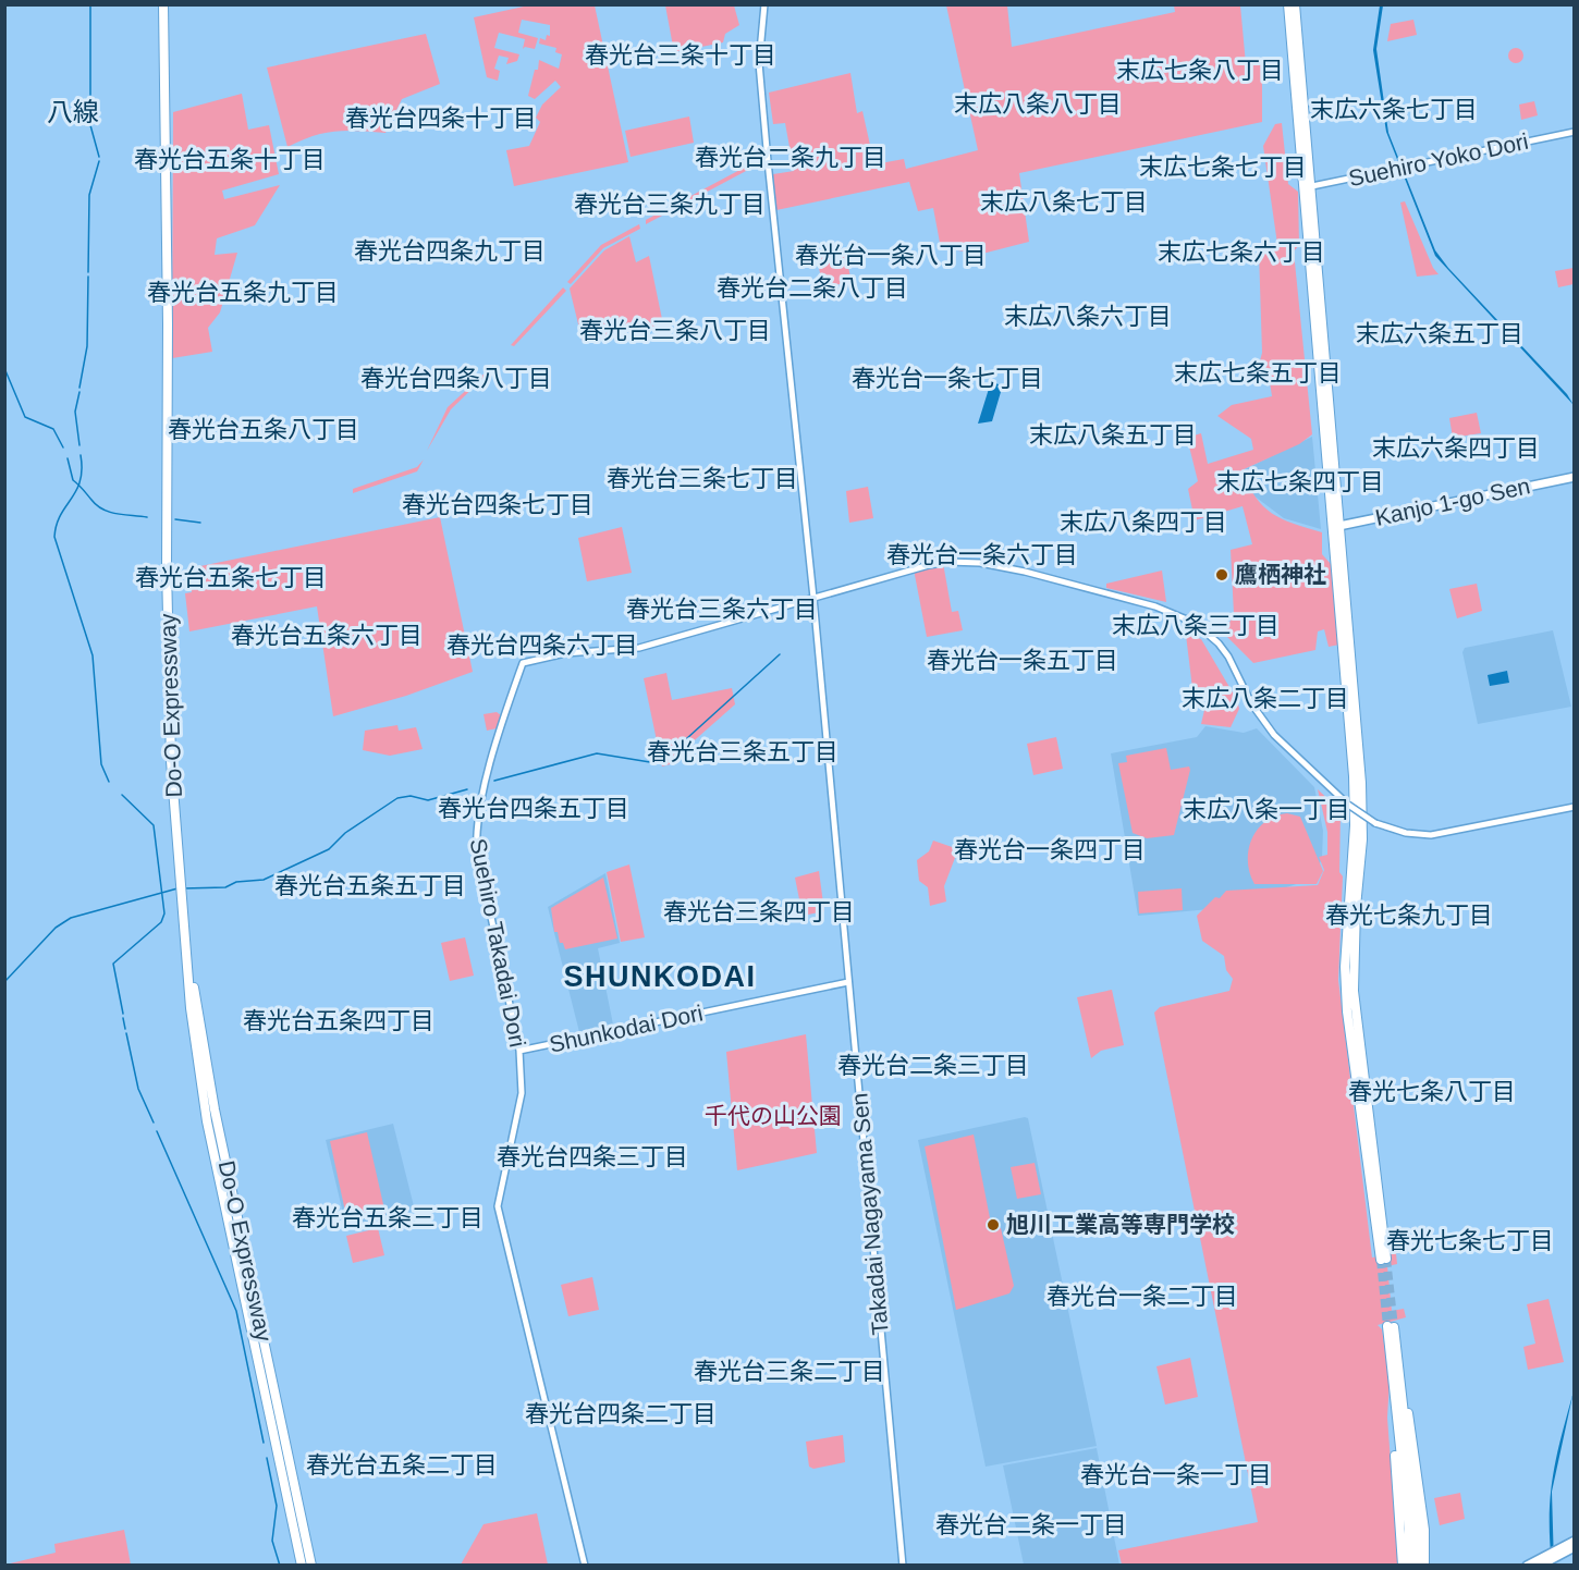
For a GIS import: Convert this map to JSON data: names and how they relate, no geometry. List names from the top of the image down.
{
  "streets": {
    "highway": ["Do-O Expressway"],
    "main road": ["Kanjo 1-go Sen"],
    "street": [
      "Suehiro Yoko Dori",
      "Suehiro Takadai Dori",
      "Shunkodai Dori",
      "Takadai Nagayama Sen"
    ]
  },
  "crossings": [
    ["Suehiro Takadai Dori", "Shunkodai Dori"],
    ["Suehiro Takadai Dori", "Takadai Nagayama Sen"],
    ["Shunkodai Dori", "Takadai Nagayama Sen"]
  ],
  "districts": [
    "春光台三条十丁目",
    "末広七条八丁目",
    "末広八条八丁目",
    "末広六条七丁目",
    "八線",
    "春光台四条十丁目",
    "春光台二条九丁目",
    "春光台五条十丁目",
    "末広七条七丁目",
    "末広八条七丁目",
    "春光台三条九丁目",
    "春光台四条九丁目",
    "末広七条六丁目",
    "春光台一条八丁目",
    "春光台二条八丁目",
    "春光台五条九丁目",
    "末広八条六丁目",
    "春光台三条八丁目",
    "末広六条五丁目",
    "末広七条五丁目",
    "春光台四条八丁目",
    "春光台一条七丁目",
    "春光台五条八丁目",
    "末広八条五丁目",
    "末広六条四丁目",
    "春光台三条七丁目",
    "末広七条四丁目",
    "春光台四条七丁目",
    "末広八条四丁目",
    "春光台一条六丁目",
    "春光台五条七丁目",
    "春光台三条六丁目",
    "末広八条三丁目",
    "春光台五条六丁目",
    "春光台四条六丁目",
    "春光台一条五丁目",
    "末広八条二丁目",
    "春光台三条五丁目",
    "春光台四条五丁目",
    "末広八条一丁目",
    "春光台一条四丁目",
    "春光台五条五丁目",
    "春光台三条四丁目",
    "春光七条九丁目",
    "SHUNKODAI",
    "春光台五条四丁目",
    "春光台二条三丁目",
    "春光七条八丁目",
    "春光台四条三丁目",
    "春光台五条三丁目",
    "春光七条七丁目",
    "春光台一条二丁目",
    "春光台三条二丁目",
    "春光台四条二丁目",
    "春光台五条二丁目",
    "春光台一条一丁目",
    "春光台二条一丁目"
  ],
  "parks": ["千代の山公園"],
  "places": ["鷹栖神社", "旭川工業高等専門学校"]
}
